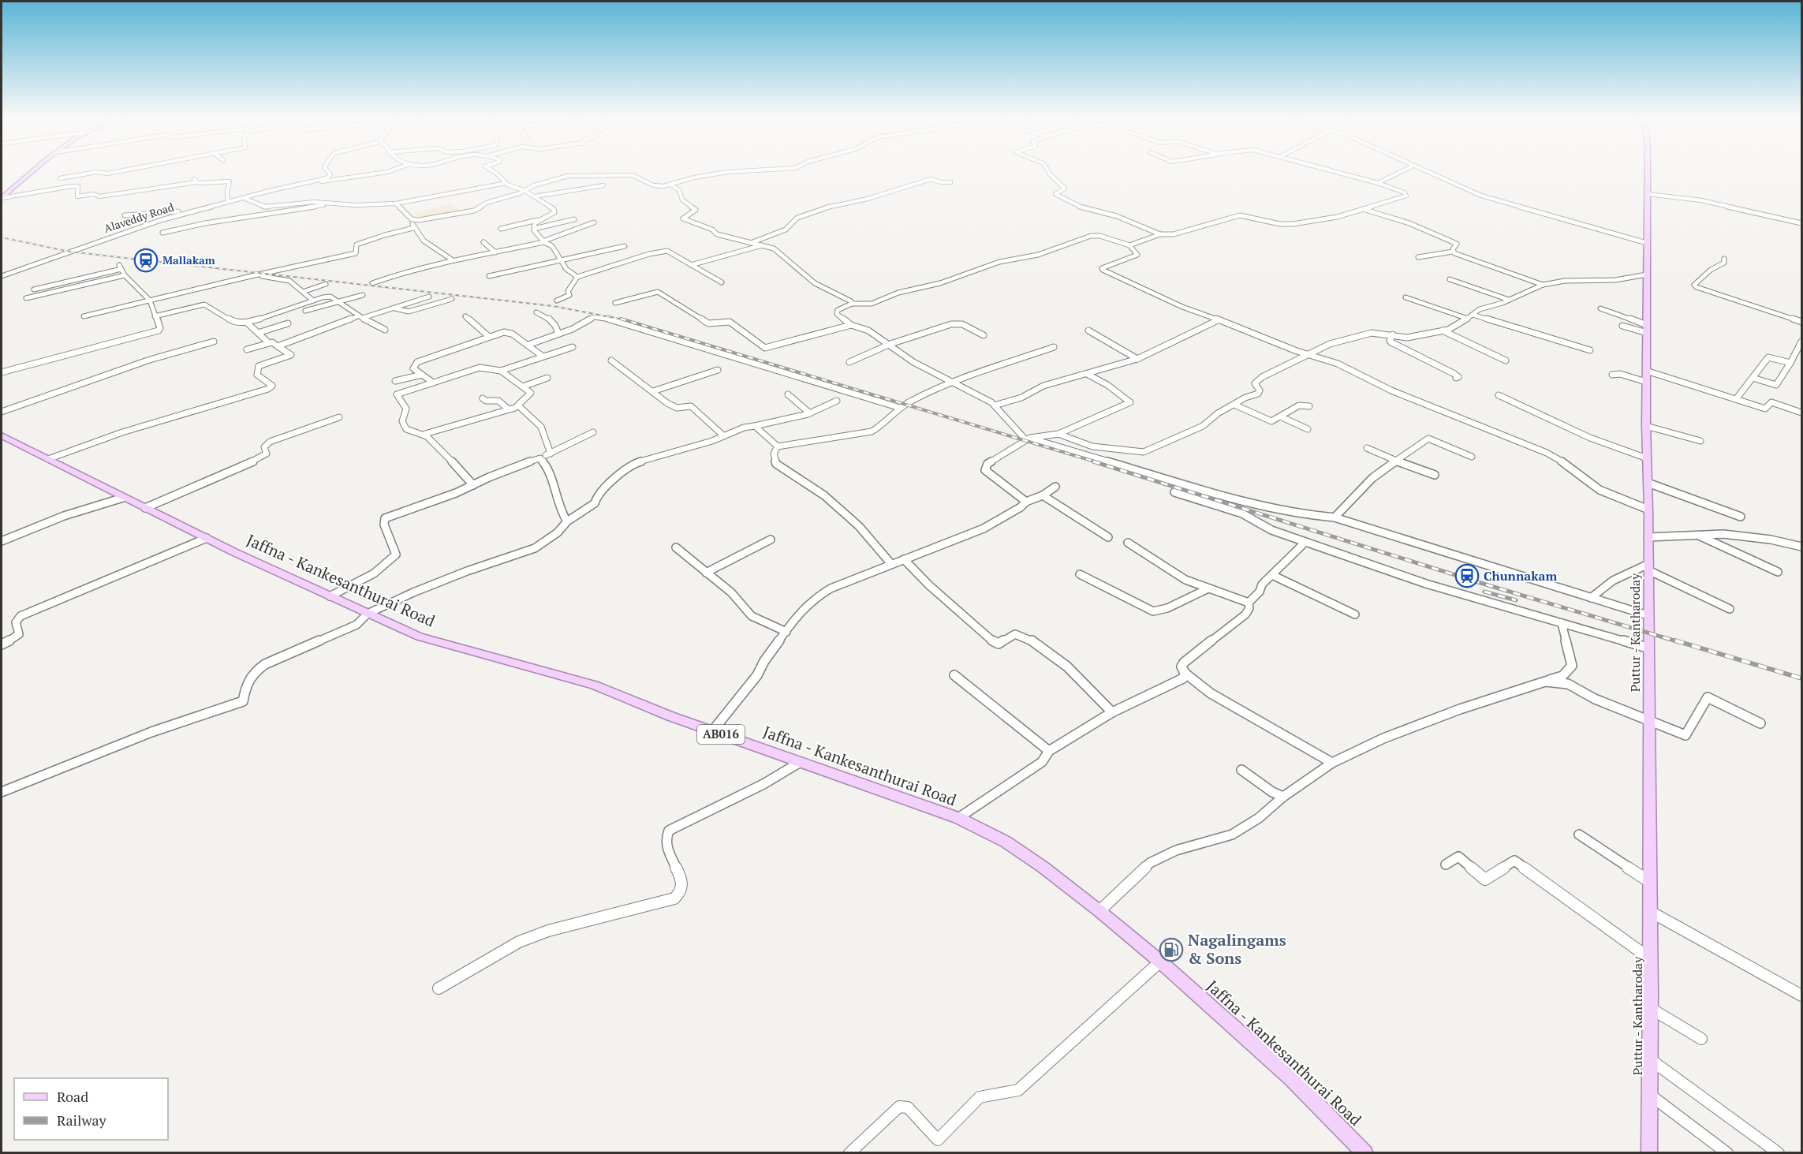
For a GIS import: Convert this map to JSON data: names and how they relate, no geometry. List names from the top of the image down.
{
  "streets": {
    "main road": ["Jaffna - Kankesanthurai Road", "Puttur - Kantharoday", "AB016"],
    "street": ["Alaveddy Road"]
  },
  "places": {
    "station": ["Mallakam", "Chunnakam"],
    "fuel station": ["Nagalingams & Sons"]
  },
  "legend": ["Road", "Railway"]
}
